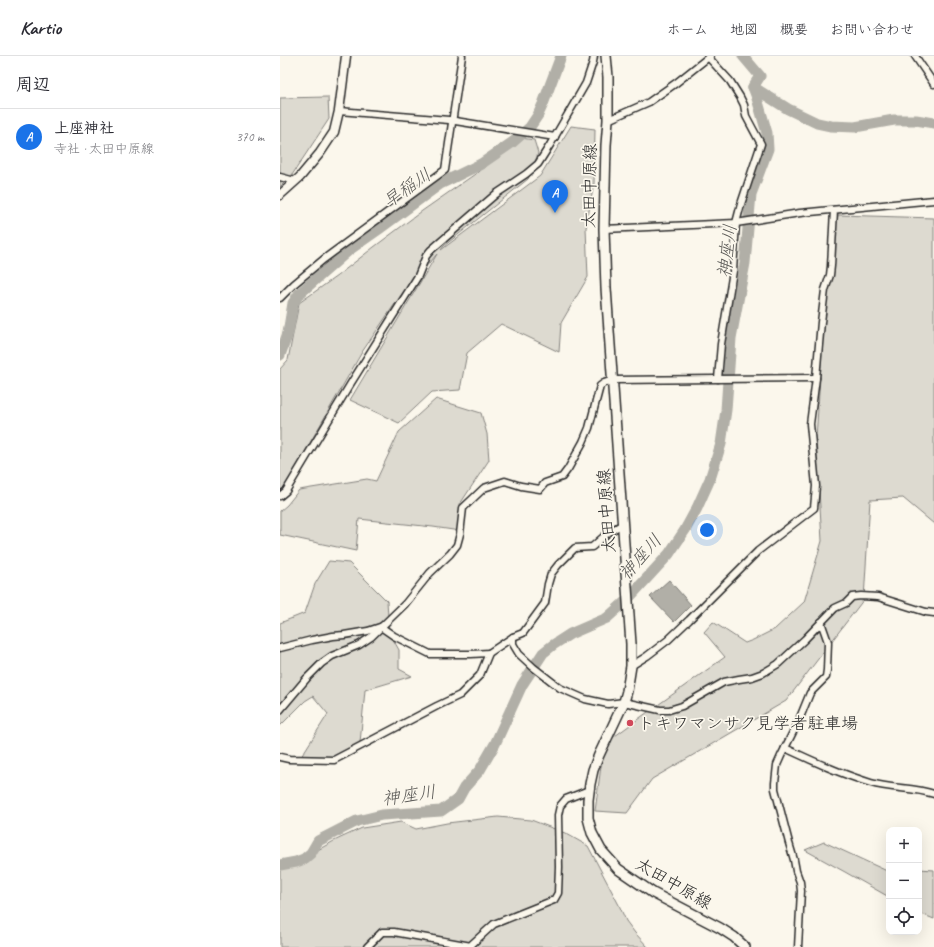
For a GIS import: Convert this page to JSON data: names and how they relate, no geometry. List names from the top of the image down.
{
  "streets": {
    "main road": ["太田中原線"]
  },
  "water": ["早稲川", "神座川"],
  "places": ["トキワマンサク見学者駐車場"],
  "page": {
    "header": "Kartio",
    "nav": [
      "ホーム",
      "地図",
      "概要",
      "お問い合わせ"
    ],
    "heading": "周辺",
    "list": [
      {
        "mark": "A",
        "name": "上座神社",
        "note": "寺社 · 太田中原線",
        "value": "370 m"
      }
    ],
    "pins": "A",
    "map_buttons": ["+", "−"]
  }
}
